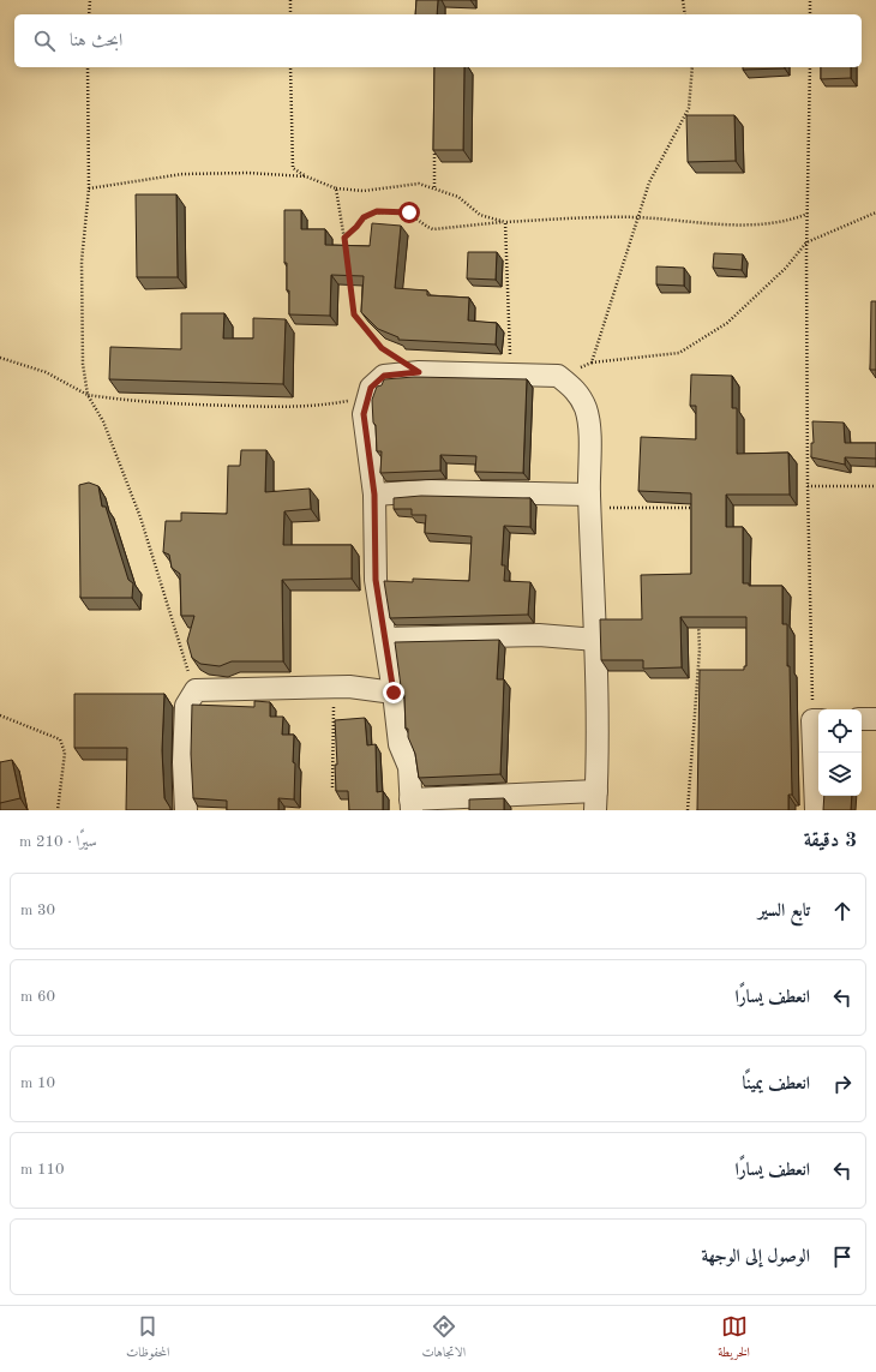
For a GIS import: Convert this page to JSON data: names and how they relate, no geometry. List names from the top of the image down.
{
  "page": {
    "search": "ابحث هنا",
    "heading": ["3 دقيقة", "سيرًا · 210 m"],
    "list": [
      ["تابع السير", "30 m"],
      ["انعطف يسارًا", "60 m"],
      ["انعطف يمينًا", "10 m"],
      ["انعطف يسارًا", "110 m"],
      "الوصول إلى الوجهة"
    ],
    "nav": ["الخريطة", "الاتجاهات", "المحفوظات"]
  }
}
